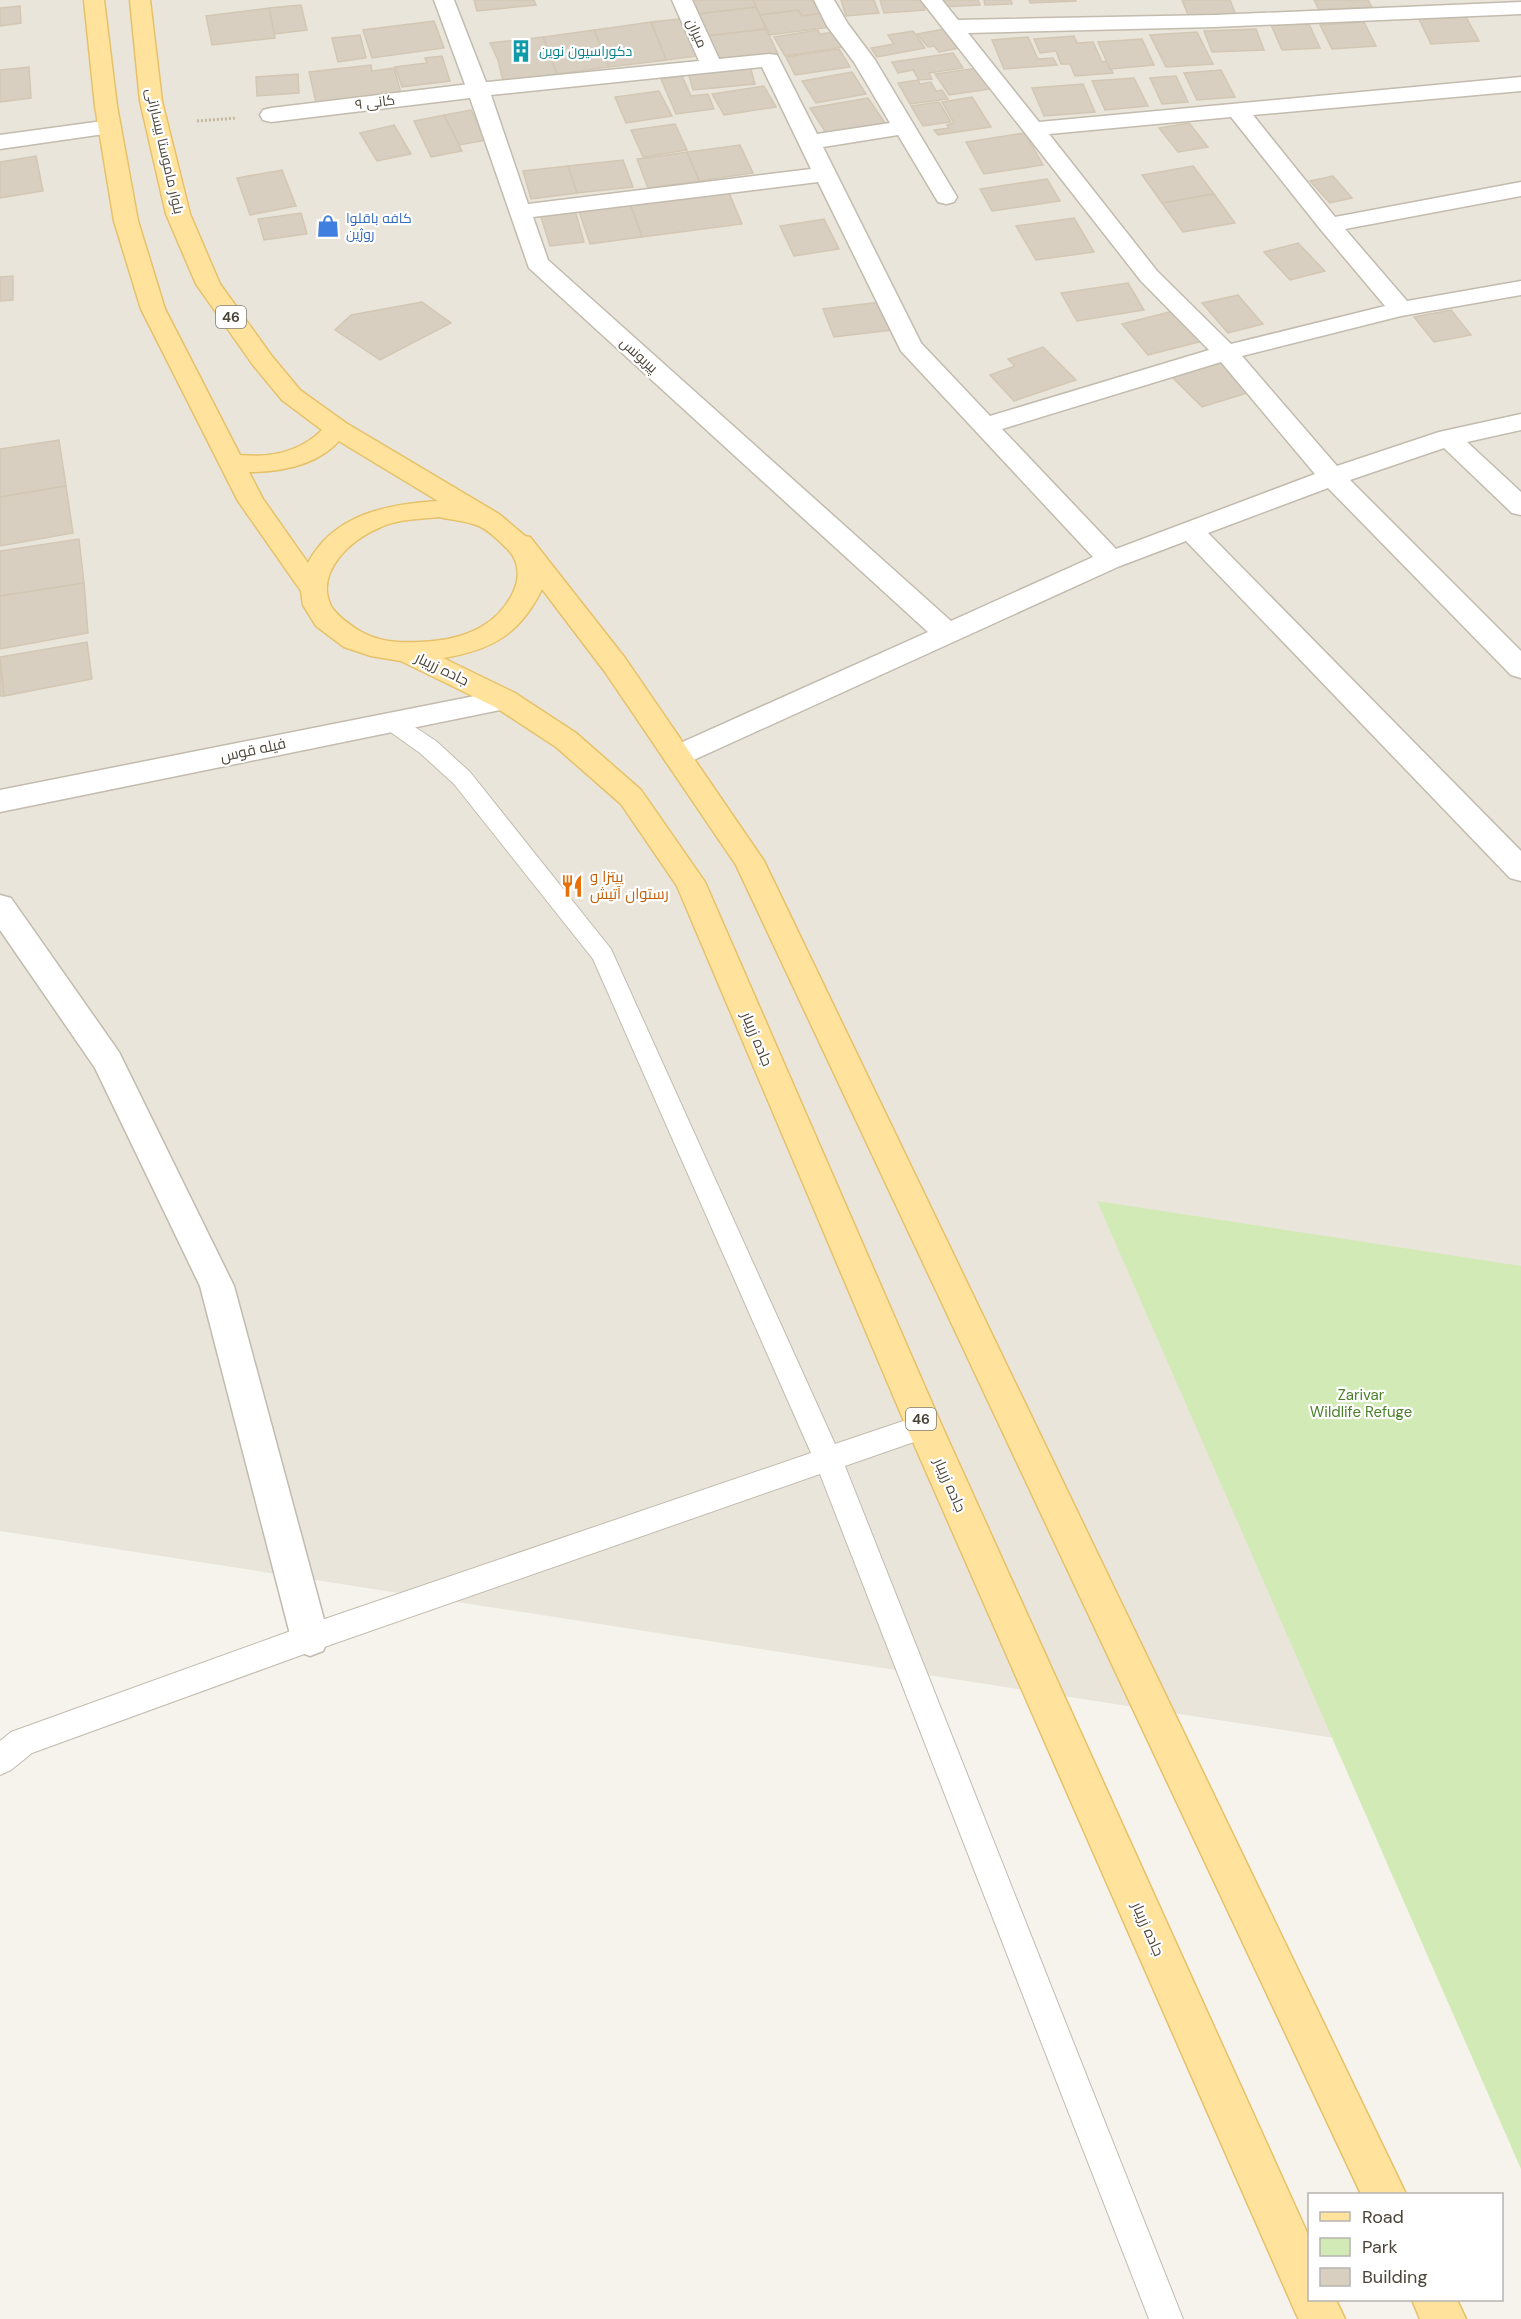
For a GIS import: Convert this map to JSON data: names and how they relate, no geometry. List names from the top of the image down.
{
  "streets": {
    "main road": ["بلوار ماموستا بیسارانی", "46", "جاده زریبار"],
    "street": [
      "میران",
      "کانی ۹",
      "پیریونس",
      "فیله قوس"
    ]
  },
  "crossings": [
    ["میران", "کانی ۹"],
    ["کانی ۹", "پیریونس"],
    ["بلوار ماموستا بیسارانی", "46"],
    ["بلوار ماموستا بیسارانی", "جاده زریبار"],
    ["46", "جاده زریبار"],
    ["جاده زریبار", "فیله قوس"]
  ],
  "parks": ["Zarivar Wildlife Refuge"],
  "places": {
    "building": ["دکوراسیون نوین"],
    "shop": ["کافه باقلوا روژین"],
    "restaurant": ["پیتزا و رستوان آتیش"]
  },
  "legend": ["Road", "Park", "Building"]
}
